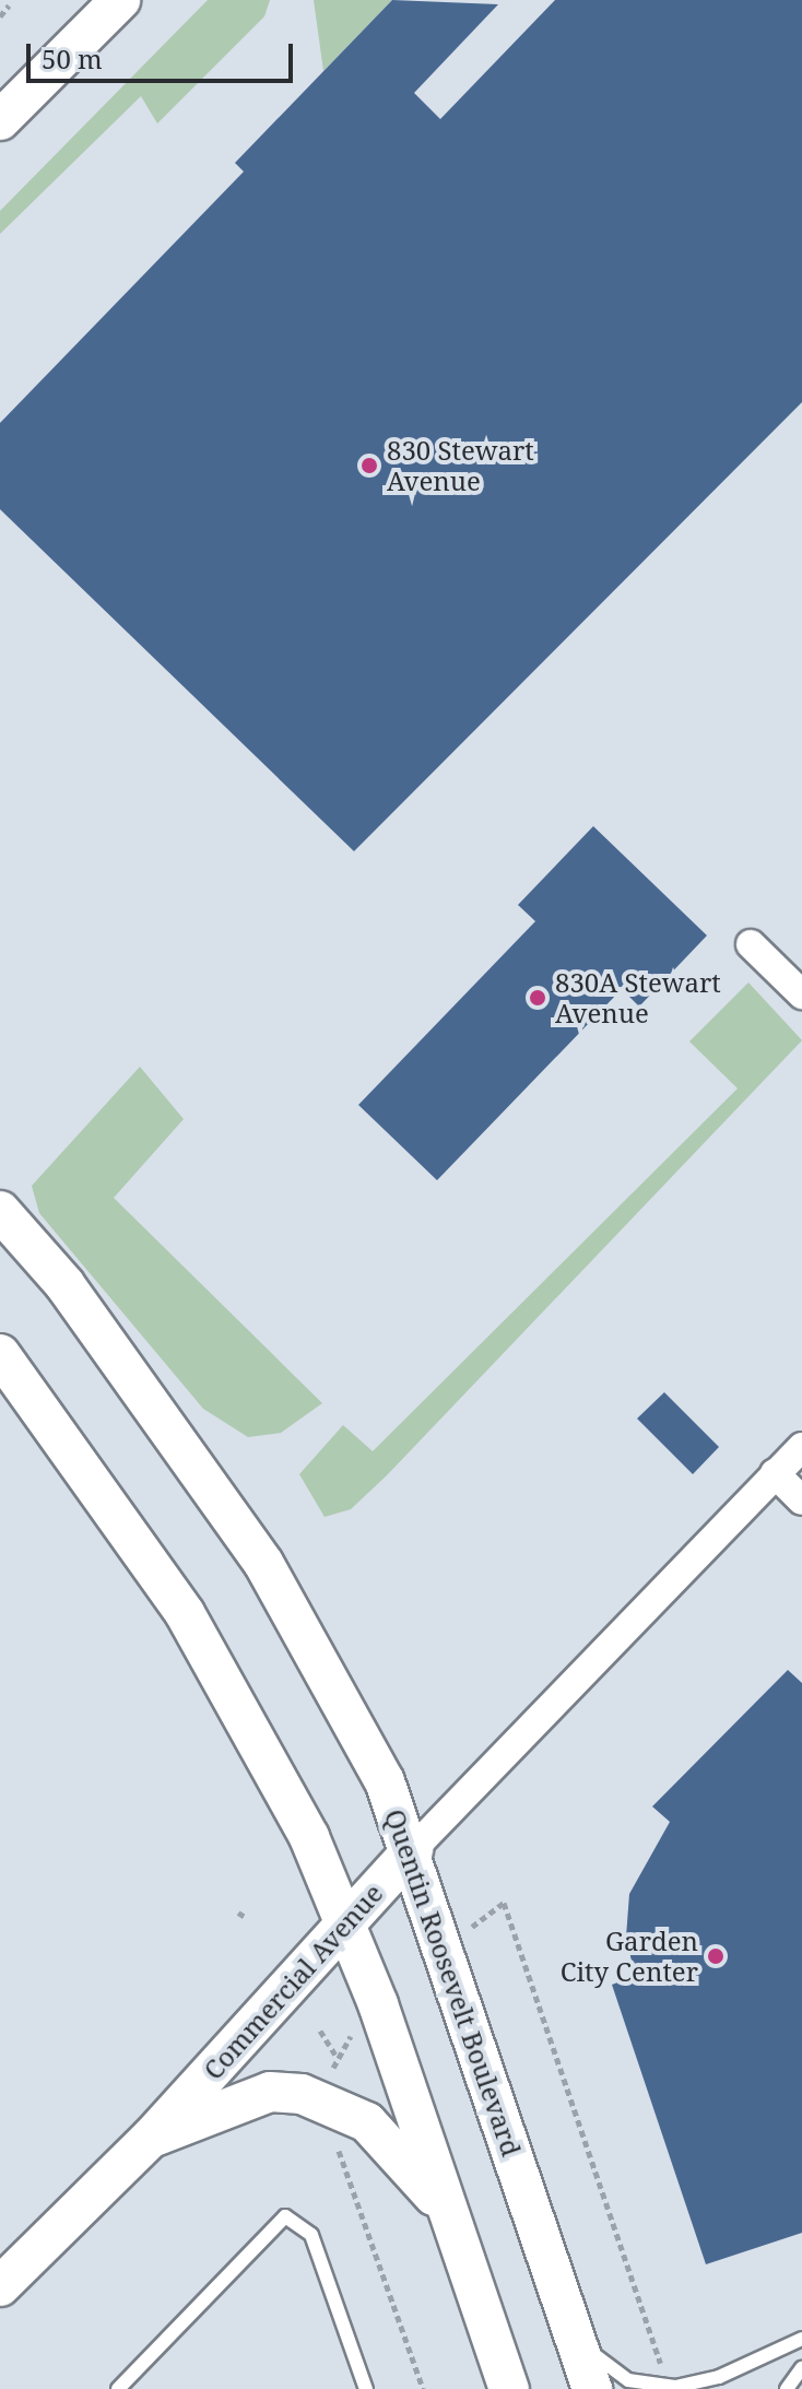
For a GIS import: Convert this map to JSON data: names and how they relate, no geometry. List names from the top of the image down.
{
  "streets": {
    "street": ["Commercial Avenue", "Quentin Roosevelt Boulevard"]
  },
  "crossings": [
    ["Commercial Avenue", "Quentin Roosevelt Boulevard"]
  ],
  "places": ["830 Stewart Avenue", "830A Stewart Avenue", "Garden City Center"],
  "scale_bar": "50 m"
}
